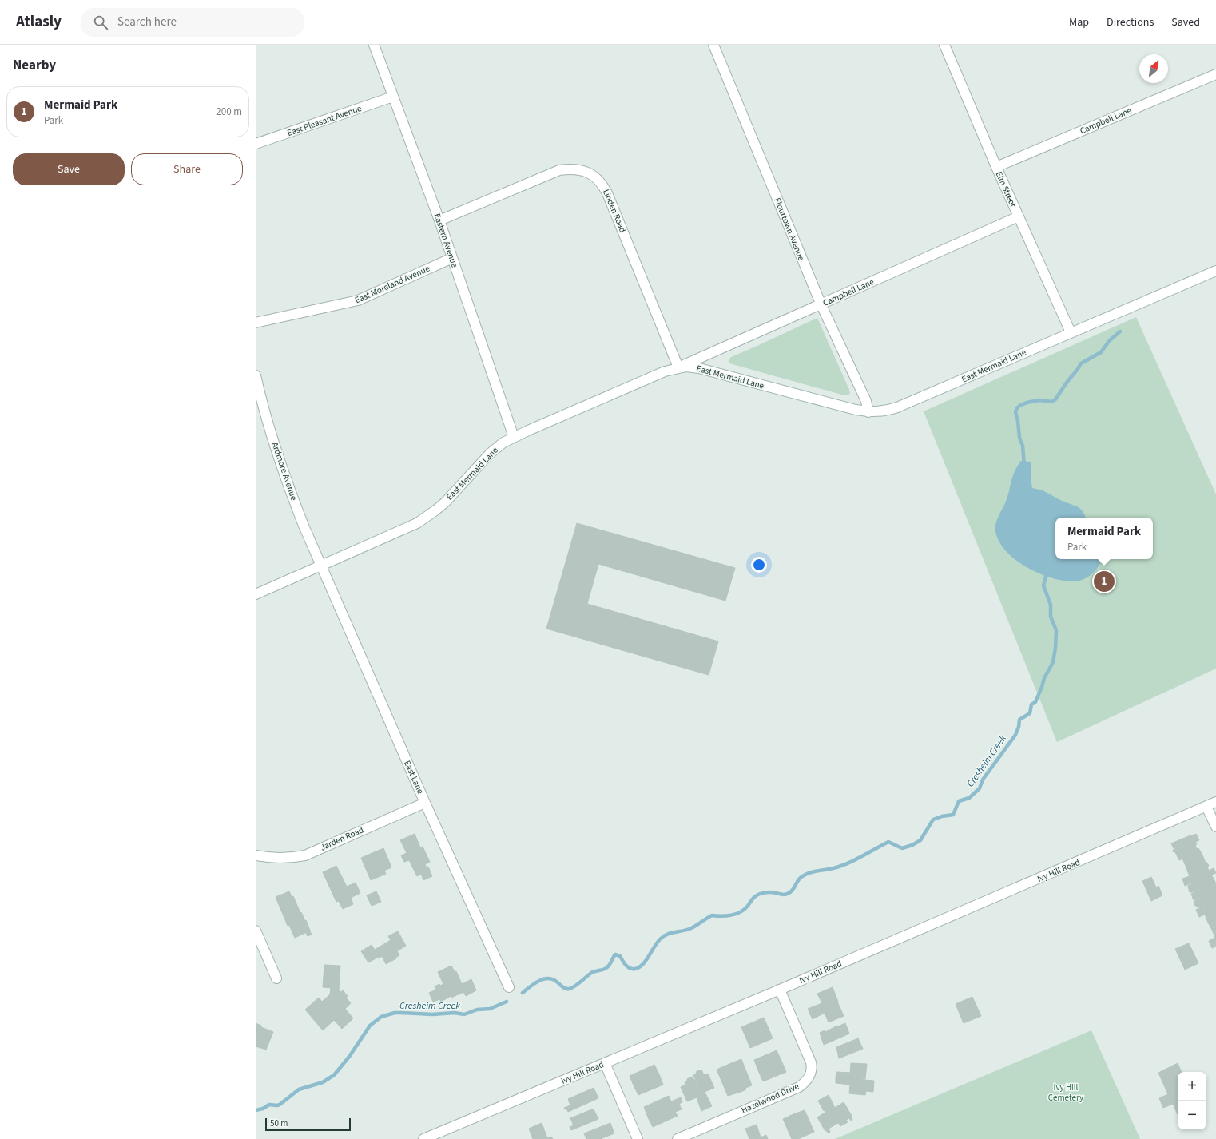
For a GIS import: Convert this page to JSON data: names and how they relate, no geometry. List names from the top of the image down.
{
  "streets": {
    "street": [
      "East Pleasant Avenue",
      "Campbell Lane",
      "Elm Street",
      "Linden Road",
      "Flourtown Avenue",
      "Eastern Avenue",
      "East Moreland Avenue",
      "East Mermaid Lane",
      "Ardmore Avenue",
      "East Lane",
      "Jarden Road",
      "Ivy Hill Road",
      "Hazelwood Drive"
    ]
  },
  "crossings": [
    ["East Pleasant Avenue", "Eastern Avenue"],
    ["Campbell Lane", "Elm Street"],
    ["Campbell Lane", "Linden Road"],
    ["Campbell Lane", "Flourtown Avenue"],
    ["Campbell Lane", "East Mermaid Lane"],
    ["Elm Street", "East Mermaid Lane"],
    ["Linden Road", "Eastern Avenue"],
    ["Linden Road", "East Mermaid Lane"],
    ["Flourtown Avenue", "East Mermaid Lane"],
    ["Eastern Avenue", "East Moreland Avenue"],
    ["Eastern Avenue", "East Mermaid Lane"],
    ["East Mermaid Lane", "Ardmore Avenue"],
    ["East Mermaid Lane", "East Lane"],
    ["Ardmore Avenue", "East Lane"],
    ["East Lane", "Jarden Road"],
    ["Ivy Hill Road", "Hazelwood Drive"]
  ],
  "water": ["Cresheim Creek"],
  "parks": ["Ivy Hill Cemetery"],
  "scale_bar": "50 m",
  "north": "top right",
  "page": {
    "header": "Atlasly",
    "search": "Search here",
    "nav": ["Map", "Directions", "Saved"],
    "heading": "Nearby",
    "list": [
      {
        "mark": "1",
        "name": "Mermaid Park",
        "note": "Park",
        "value": "200 m"
      }
    ],
    "buttons": ["Save", "Share"],
    "popup": ["Mermaid Park", "Park"],
    "pins": "1",
    "map_buttons": ["+", "−"],
    "scale": "50 m"
  }
}
